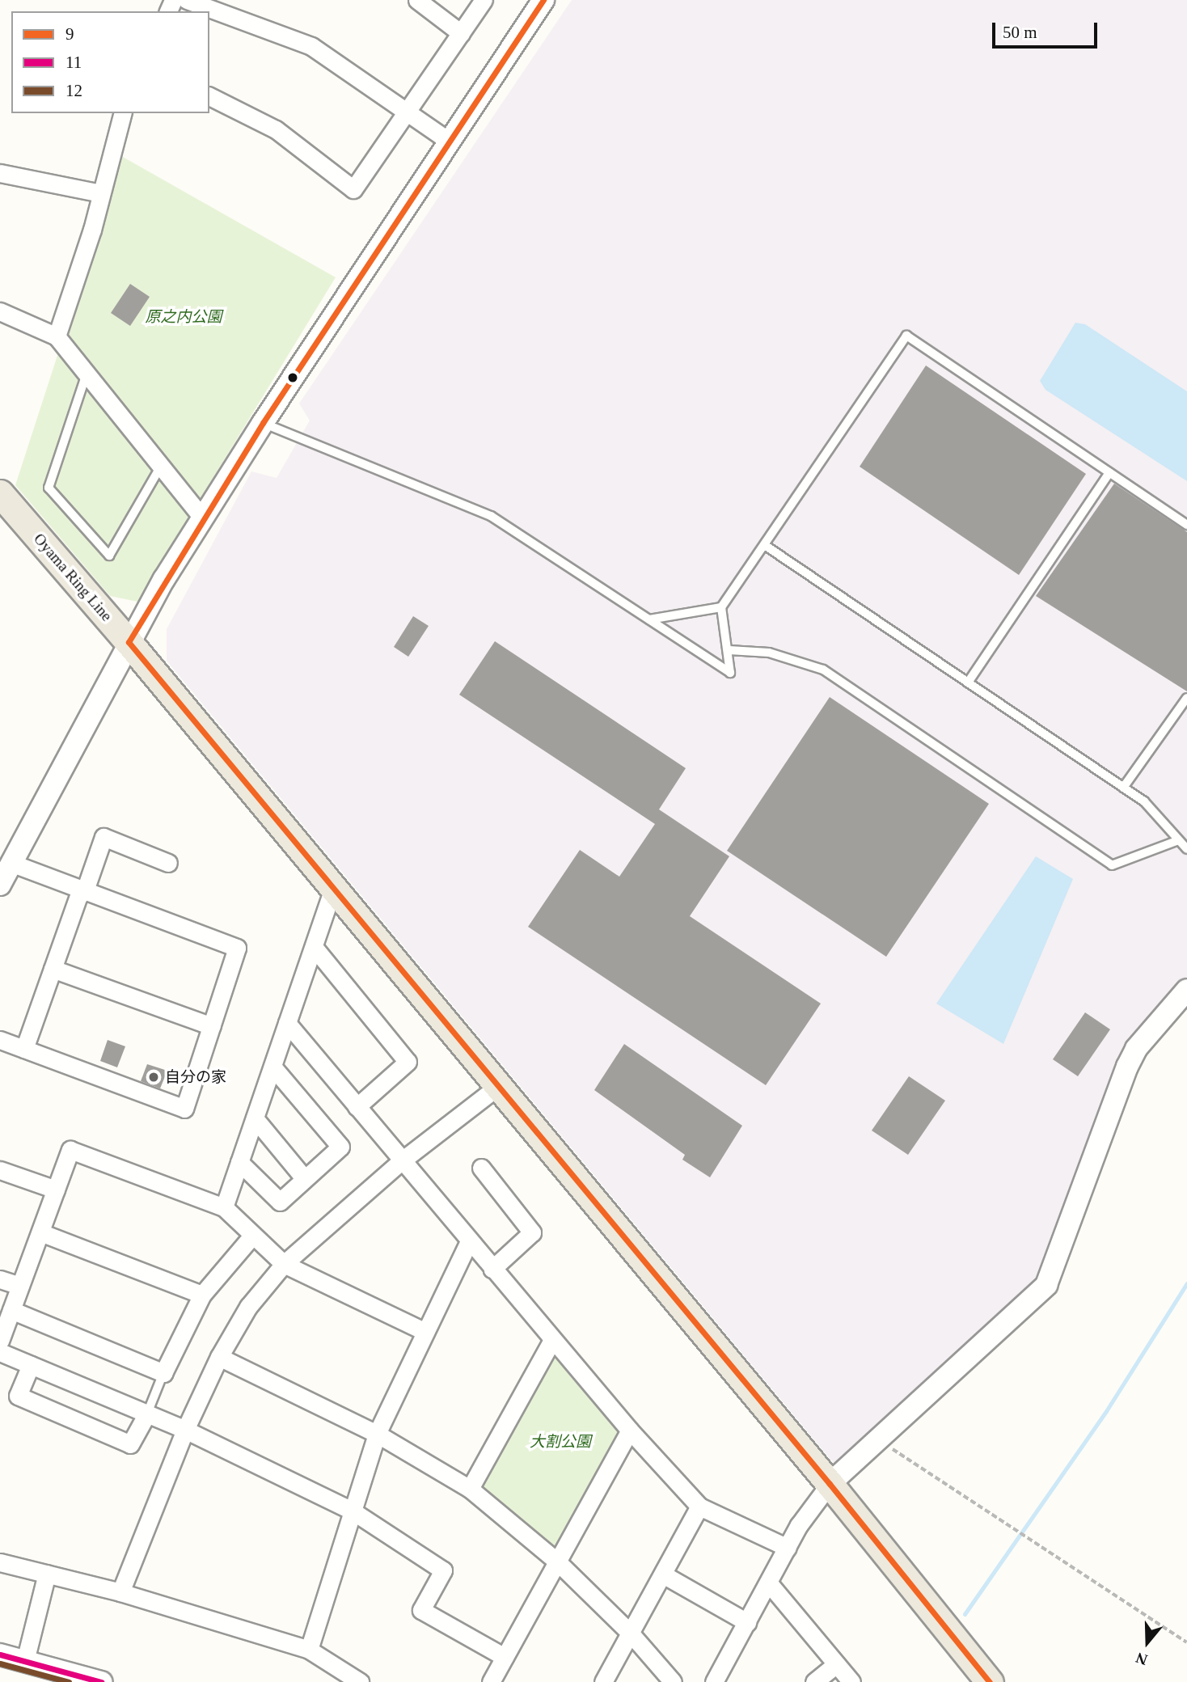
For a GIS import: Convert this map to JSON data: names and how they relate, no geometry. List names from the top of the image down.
{
  "streets": {
    "main road": ["Oyama Ring Line"]
  },
  "parks": ["原之内公園", "大割公園"],
  "places": ["自分の家"],
  "lines": ["transit line 9", "transit line 11", "transit line 12"],
  "legend": ["9", "11", "12"],
  "scale_bar": "50 m",
  "north": "bottom"
}
